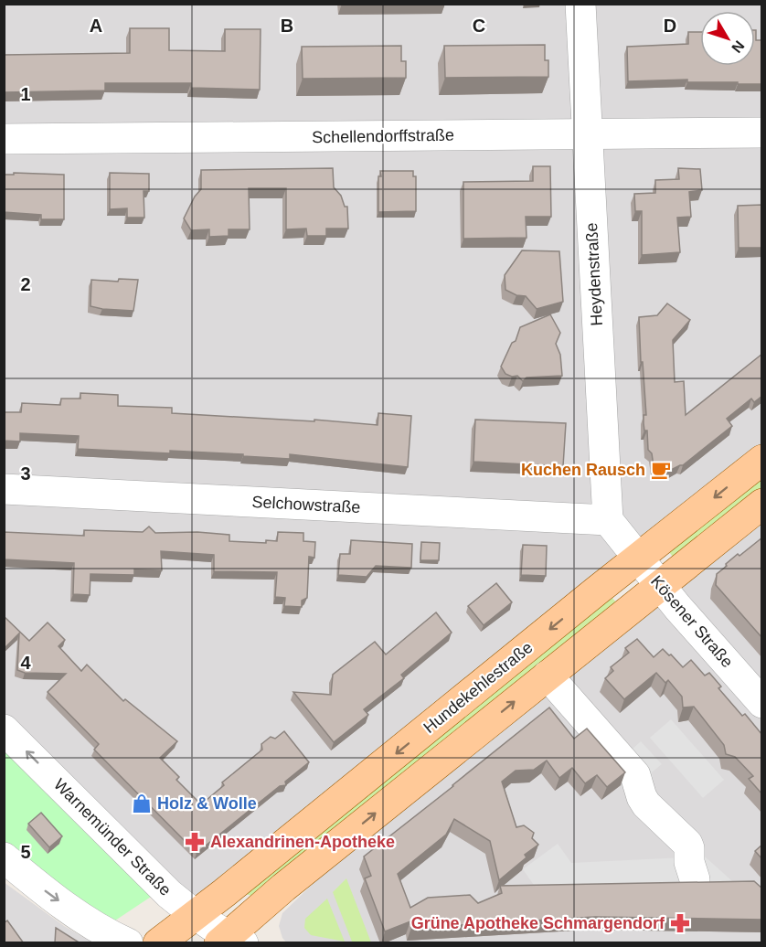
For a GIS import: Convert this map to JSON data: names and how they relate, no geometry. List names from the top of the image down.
{
  "streets": {
    "main road": ["Hundekehlestraße"],
    "street": [
      "Schellendorffstraße",
      "Heydenstraße",
      "Selchowstraße",
      "Kösener Straße",
      "Warnemünder Straße"
    ]
  },
  "crossings": [
    ["Schellendorffstraße", "Heydenstraße"],
    ["Heydenstraße", "Selchowstraße"],
    ["Heydenstraße", "Kösener Straße"],
    ["Heydenstraße", "Hundekehlestraße"],
    ["Selchowstraße", "Kösener Straße"],
    ["Selchowstraße", "Hundekehlestraße"],
    ["Kösener Straße", "Hundekehlestraße"],
    ["Hundekehlestraße", "Warnemünder Straße"]
  ],
  "places": {
    "cafe": ["Kuchen Rausch"],
    "shop": ["Holz & Wolle"],
    "pharmacy": ["Alexandrinen-Apotheke", "Grüne Apotheke Schmargendorf"]
  },
  "north": "bottom right",
  "grid": {
    "columns": [
      "A",
      "B",
      "C",
      "D"
    ],
    "rows": [
      "1",
      "2",
      "3",
      "4",
      "5"
    ]
  }
}
